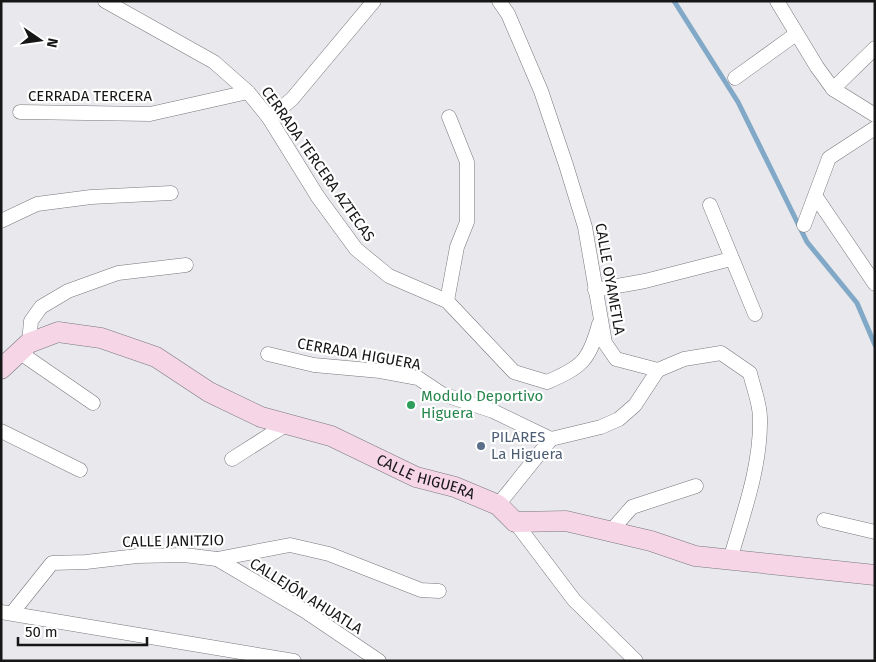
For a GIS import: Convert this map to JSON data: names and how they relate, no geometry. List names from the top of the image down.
{
  "streets": {
    "street": [
      "CERRADA TERCERA",
      "CERRADA TERCERA AZTECAS",
      "CALLE OYAMETLA",
      "CERRADA HIGUERA",
      "CALLE HIGUERA",
      "CALLE JANITZIO",
      "CALLEJÓN AHUATLA"
    ]
  },
  "crossings": [
    ["CERRADA TERCERA", "CERRADA TERCERA AZTECAS"],
    ["CERRADA TERCERA AZTECAS", "CALLE OYAMETLA"],
    ["CALLE JANITZIO", "CALLEJÓN AHUATLA"]
  ],
  "places": ["Modulo Deportivo Higuera", "PILARES La Higuera"],
  "scale_bar": "50 m",
  "north": "right"
}
